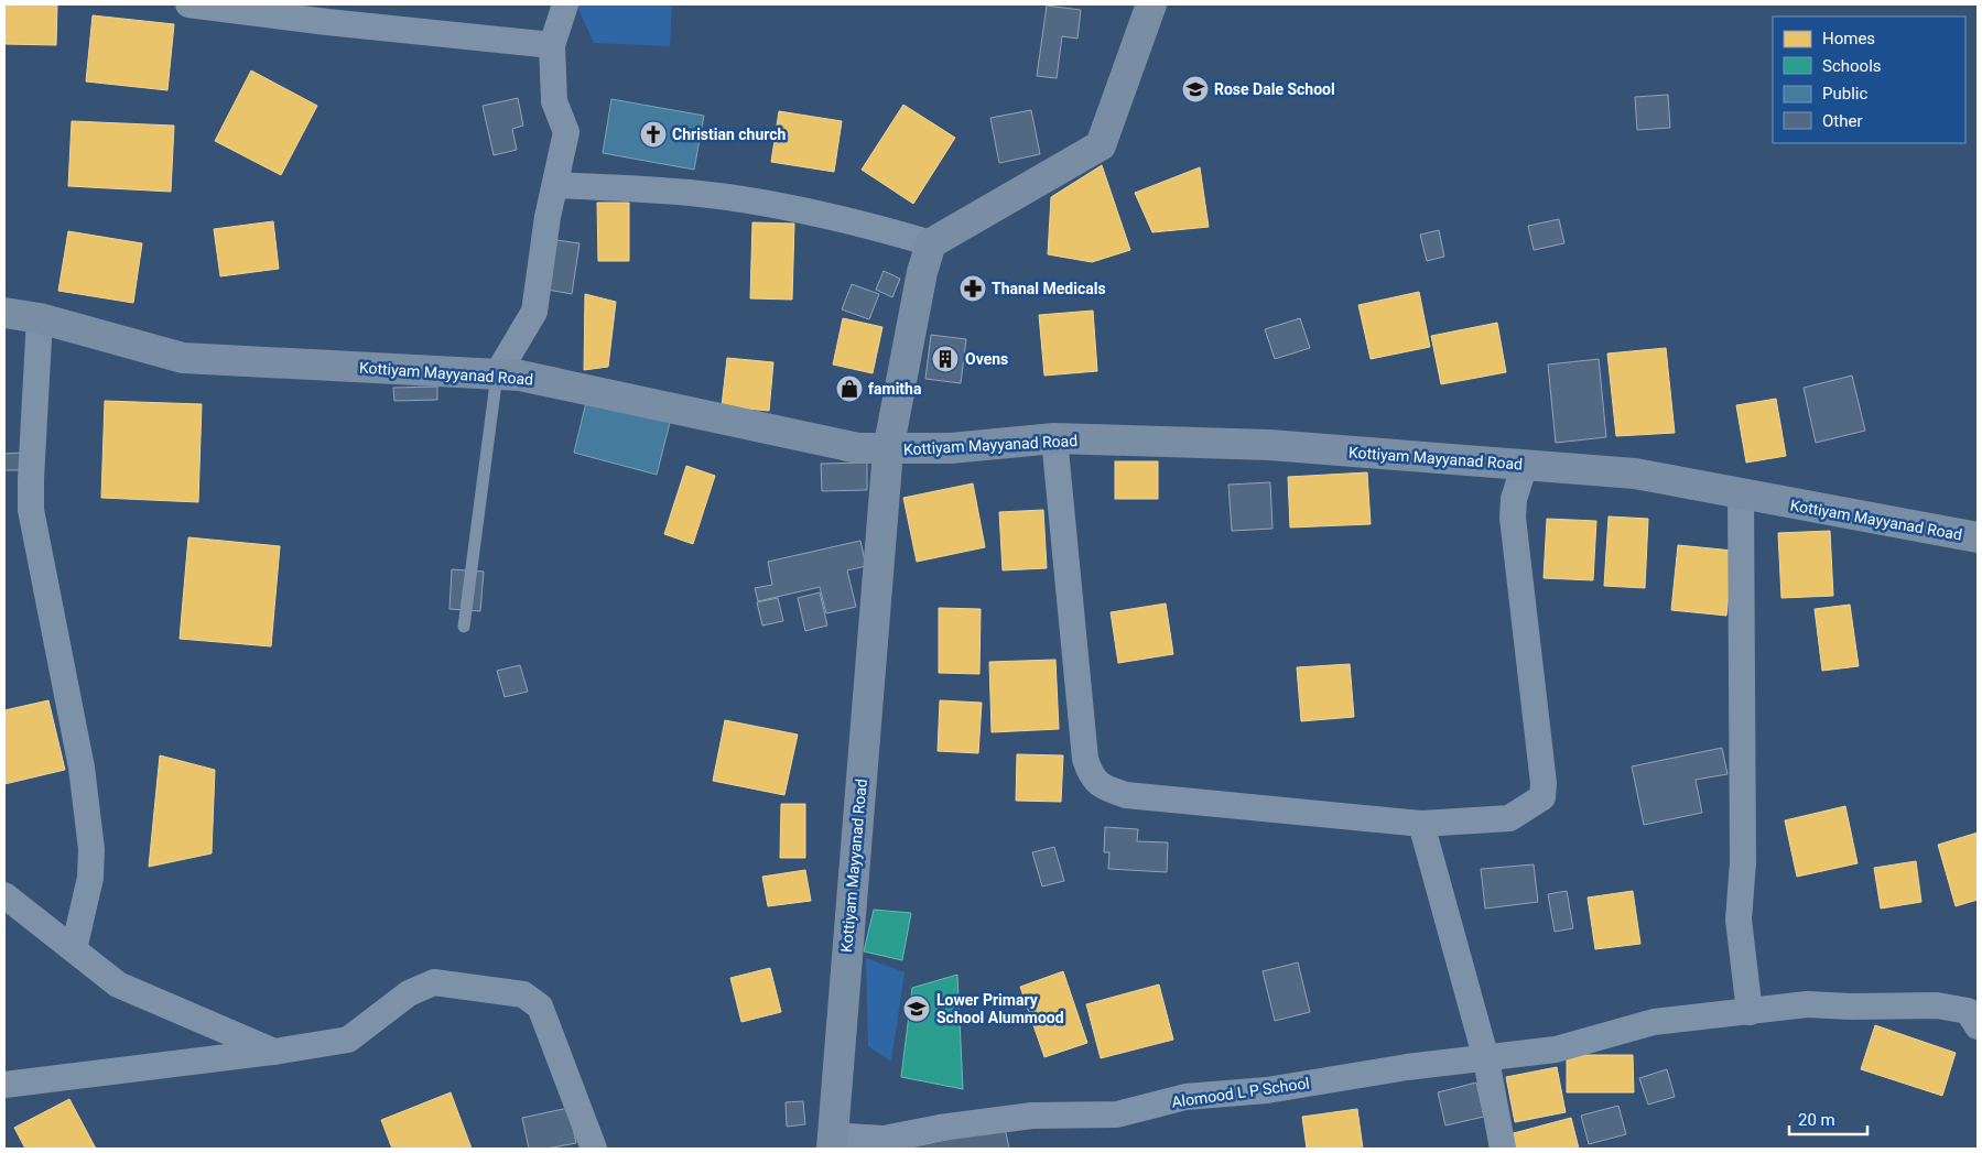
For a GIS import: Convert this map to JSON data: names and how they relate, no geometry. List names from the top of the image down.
{
  "streets": {
    "street": ["Kottiyam Mayyanad Road", "Alomood L P School"]
  },
  "crossings": [
    ["Kottiyam Mayyanad Road", "Alomood L P School"]
  ],
  "places": {
    "school or university": ["Rose Dale School", "Lower Primary School Alummood"],
    "church": ["Christian church"],
    "pharmacy": ["Thanal Medicals"],
    "building": ["Ovens"],
    "shop": ["famitha"]
  },
  "legend": [
    "Homes",
    "Schools",
    "Public",
    "Other"
  ],
  "scale_bar": "20 m"
}
